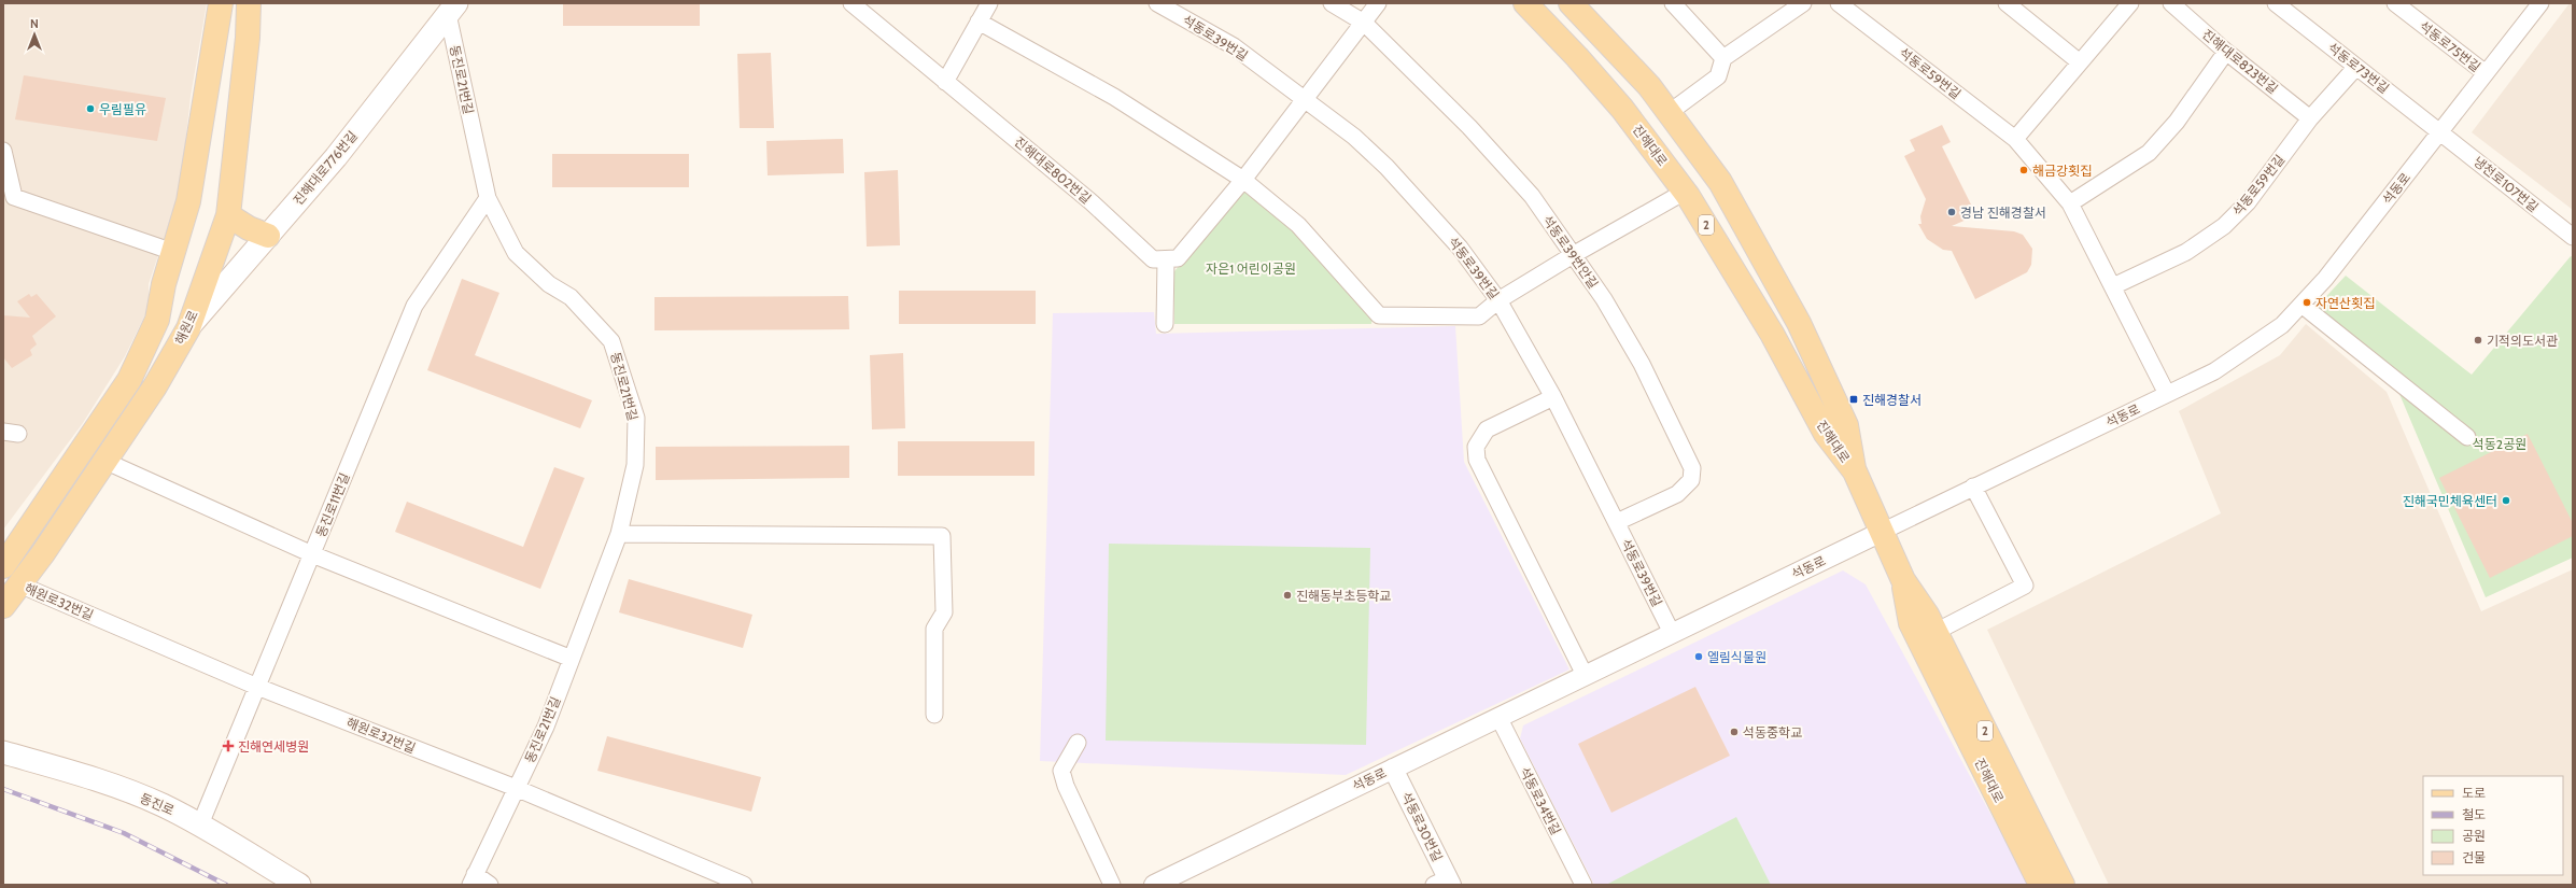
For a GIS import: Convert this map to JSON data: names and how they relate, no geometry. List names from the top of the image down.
{
  "streets": {
    "main road": [
      "진해대로",
      "진해대로776번길",
      "2",
      "해원로",
      "동진로"
    ],
    "street": [
      "석동로39번길",
      "석동로75번길",
      "진해대로823번길",
      "석동로73번길",
      "석동로59번길",
      "동진로21번길",
      "진해대로802번길",
      "냉천로107번길",
      "석동로",
      "석동로39번안길",
      "동진로11번길",
      "해원로32번길",
      "석동로34번길",
      "석동로30번길"
    ]
  },
  "crossings": [
    ["석동로39번길", "석동로"],
    ["석동로39번길", "석동로39번안길"],
    ["석동로75번길", "석동로"],
    ["진해대로823번길", "석동로59번길"],
    ["석동로73번길", "석동로59번길"],
    ["석동로73번길", "냉천로107번길"],
    ["석동로73번길", "석동로"],
    ["석동로59번길", "석동로"],
    ["동진로21번길", "진해대로776번길"],
    ["동진로21번길", "동진로11번길"],
    ["동진로21번길", "해원로32번길"],
    ["진해대로", "2"],
    ["진해대로776번길", "해원로"],
    ["냉천로107번길", "석동로"],
    ["석동로", "2"],
    ["석동로", "석동로34번길"],
    ["석동로", "석동로30번길"],
    ["해원로", "해원로32번길"],
    ["동진로11번길", "해원로32번길"],
    ["동진로11번길", "동진로"]
  ],
  "parks": ["자은1 어린이공원", "석동2공원"],
  "places": {
    "other": [
      "우림필유",
      "해금강횟집",
      "경남 진해경찰서",
      "자연산횟집",
      "기적의도서관",
      "진해국민체육센터",
      "진해동부초등학교",
      "엘림식물원",
      "석동중학교"
    ],
    "transit": ["진해경찰서"],
    "health": ["진해연세병원"]
  },
  "legend": [
    "도로",
    "철도",
    "공원",
    "건물"
  ],
  "north": "top"
}
